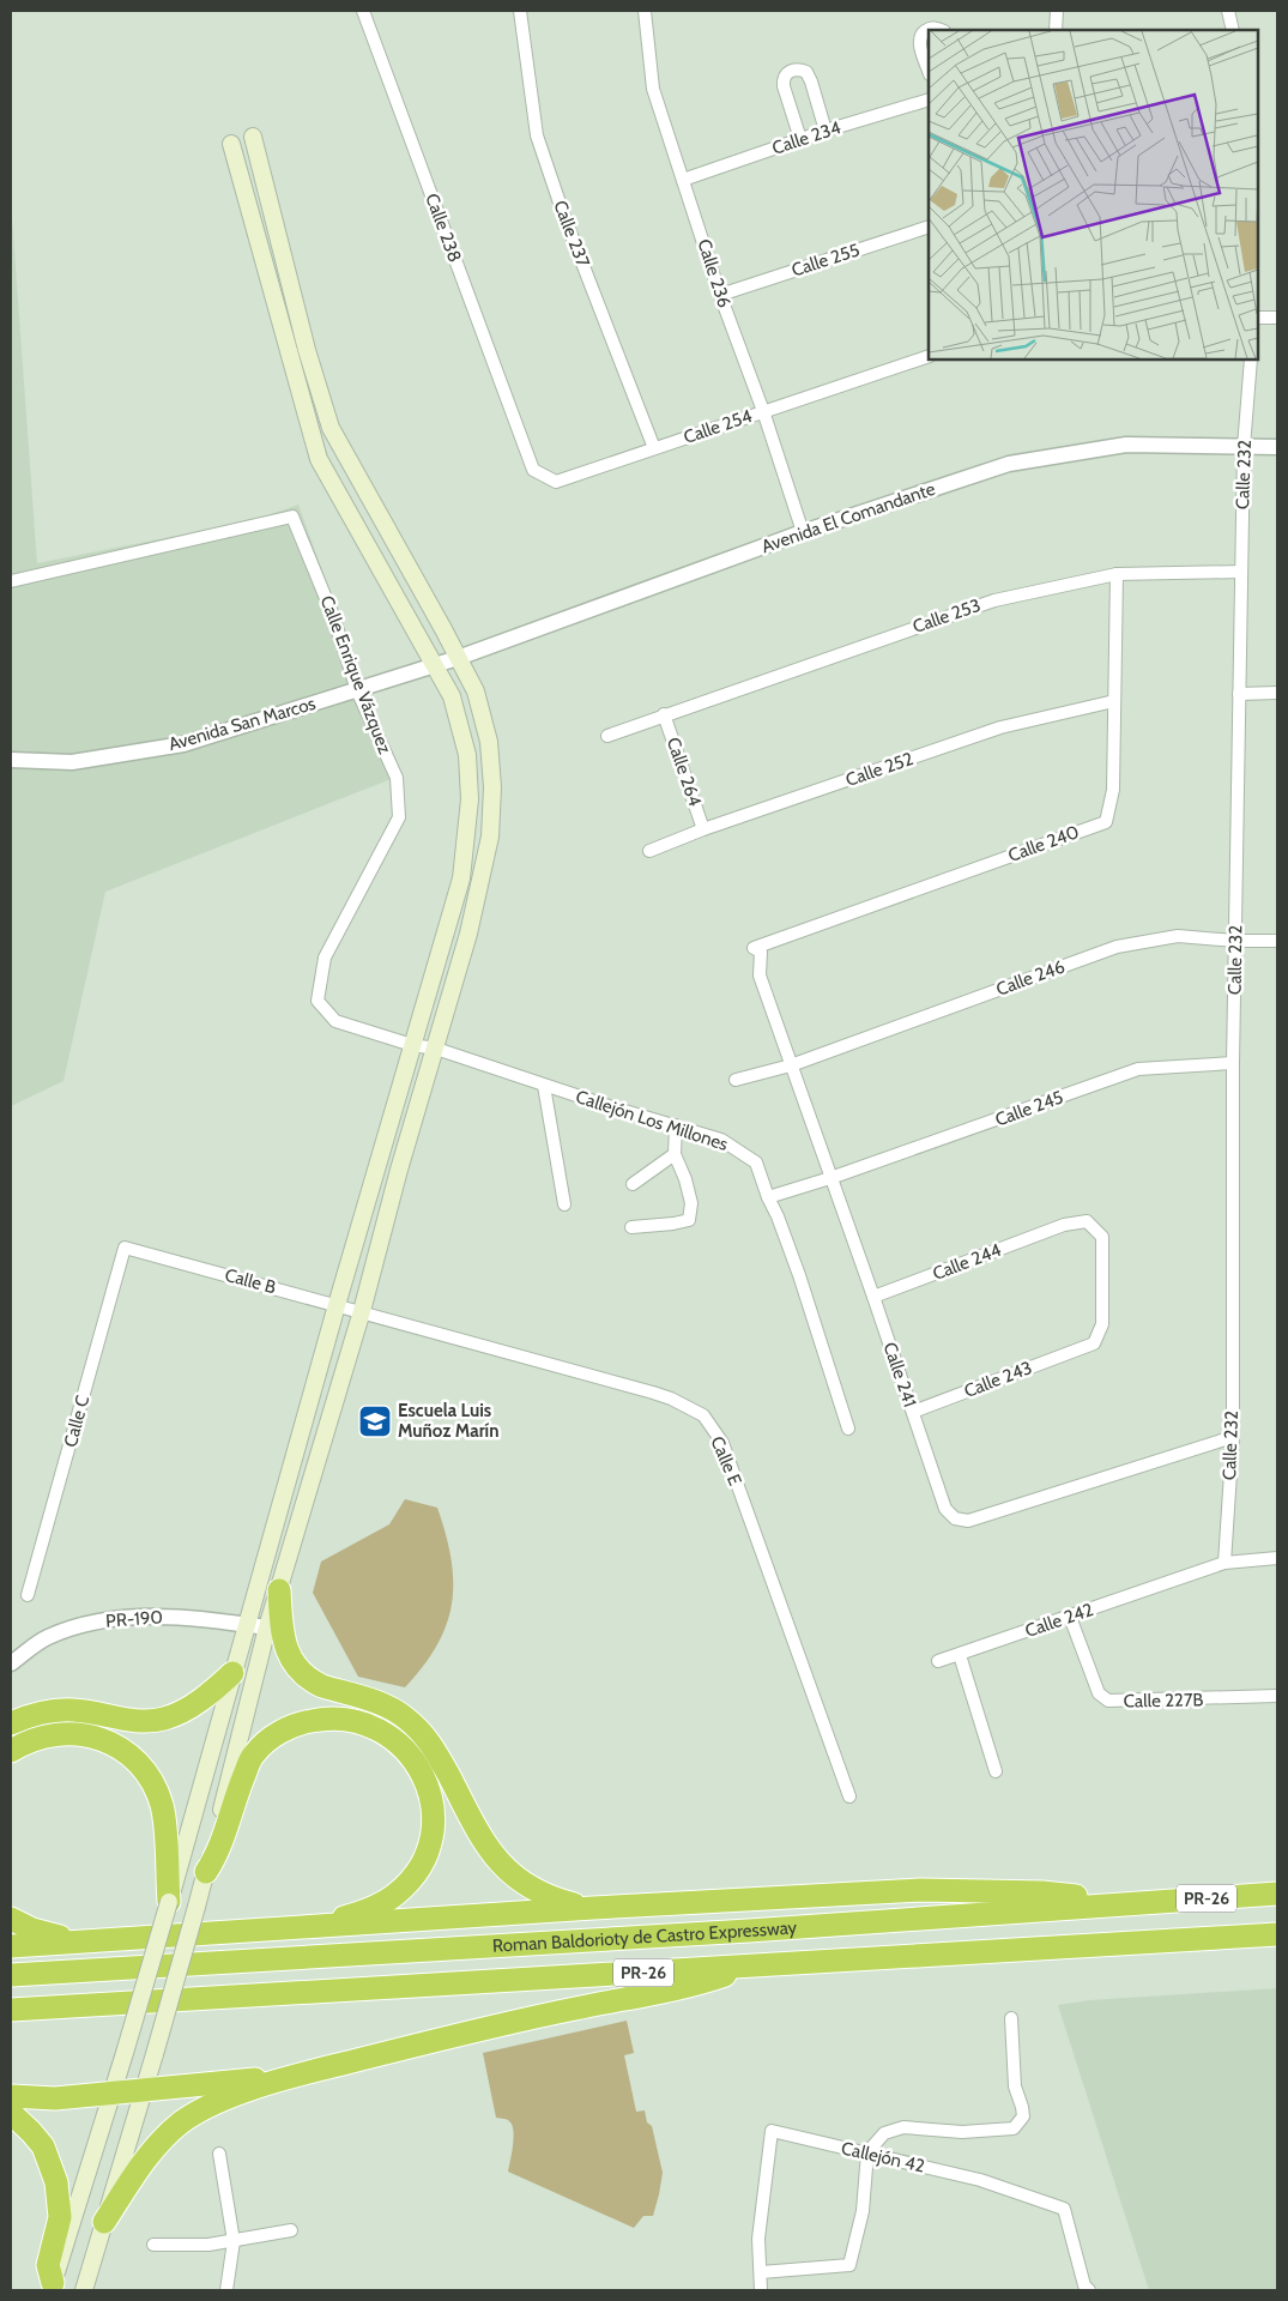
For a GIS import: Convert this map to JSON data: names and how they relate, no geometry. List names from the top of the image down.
{
  "streets": {
    "highway": ["PR-26", "Roman Baldorioty de Castro Expressway"],
    "street": [
      "Calle 234",
      "Calle 238",
      "Calle 237",
      "Calle 255",
      "Calle 236",
      "Calle 254",
      "Calle 232",
      "Avenida El Comandante",
      "Calle 253",
      "Calle Enrique Vázquez",
      "Avenida San Marcos",
      "Calle 252",
      "Calle 264",
      "Calle 240",
      "Calle 246",
      "Calle 245",
      "Callejón Los Millones",
      "Calle 244",
      "Calle B",
      "Calle 241",
      "Calle 243",
      "Calle C",
      "Calle E",
      "PR-190",
      "Calle 242",
      "Calle 227B",
      "Callejón 42"
    ]
  },
  "crossings": [
    ["Calle 234", "Calle 236"],
    ["Calle 238", "Calle 254"],
    ["Calle 237", "Calle 254"],
    ["Calle 255", "Calle 236"],
    ["Calle 236", "Calle 254"],
    ["Calle 236", "Avenida El Comandante"],
    ["Calle 232", "Avenida El Comandante"],
    ["Calle 232", "Calle 253"],
    ["Calle 232", "Calle 246"],
    ["Calle 232", "Calle 245"],
    ["Calle 232", "Calle 241"],
    ["Calle 232", "Calle 242"],
    ["Avenida El Comandante", "Avenida San Marcos"],
    ["Calle 253", "Calle 264"],
    ["Calle 253", "Calle 240"],
    ["Calle Enrique Vázquez", "Avenida San Marcos"],
    ["Calle Enrique Vázquez", "Callejón Los Millones"],
    ["Calle 252", "Calle 264"],
    ["Calle 252", "Calle 240"],
    ["Calle 240", "Calle 241"],
    ["Calle 246", "Calle 241"],
    ["Calle 245", "Callejón Los Millones"],
    ["Calle 245", "Calle 241"],
    ["Calle 244", "Calle 241"],
    ["Calle 244", "Calle 243"],
    ["Calle B", "Calle C"],
    ["Calle B", "Calle E"],
    ["Calle 241", "Calle 243"],
    ["Calle 242", "Calle 227B"]
  ],
  "places": {
    "school or university": ["Escuela Luis Muñoz Marín"]
  }
}
